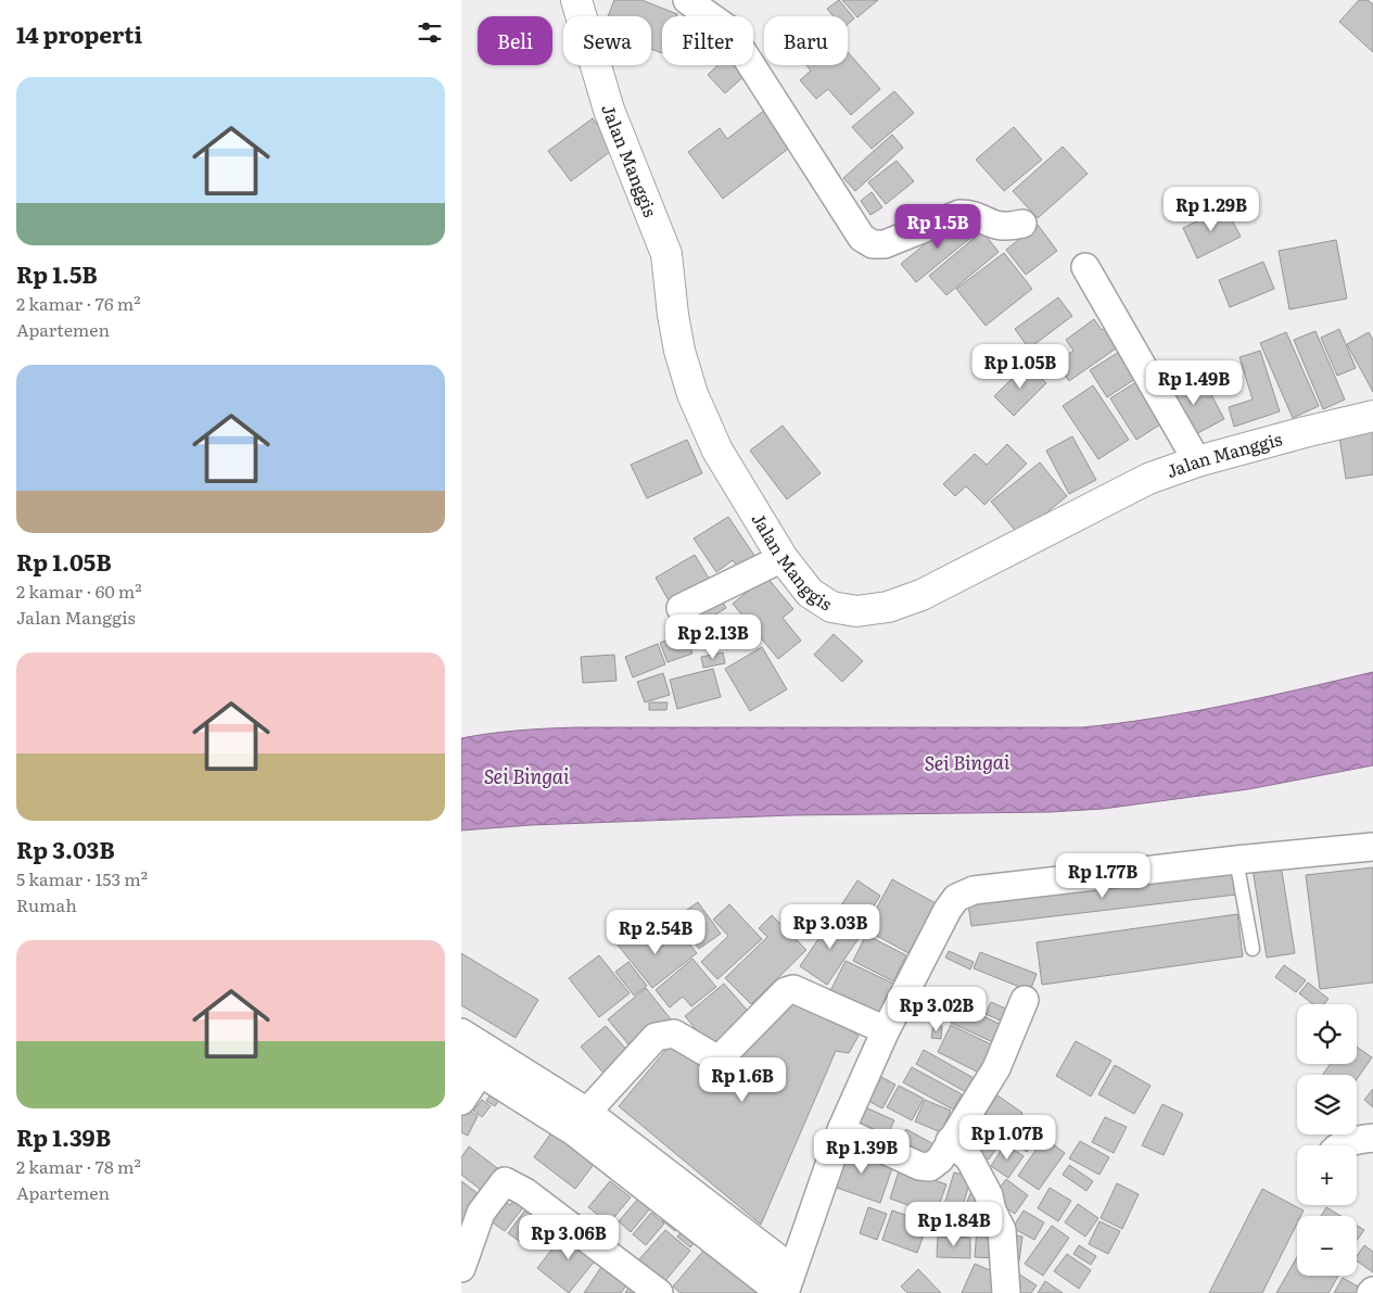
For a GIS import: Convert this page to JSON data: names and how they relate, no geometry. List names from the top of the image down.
{
  "streets": {
    "street": ["Jalan Manggis"]
  },
  "water": ["Sei Bingai"],
  "page": {
    "heading": "14 properti",
    "chip": [
      "Beli",
      "Sewa",
      "Filter",
      "Baru"
    ],
    "list": [
      {
        "name": "Rp 1.5B",
        "note": "2 kamar · 76 m² · Apartemen"
      },
      {
        "name": "Rp 1.05B",
        "note": "2 kamar · 60 m² · Jalan Manggis"
      },
      {
        "name": "Rp 3.03B",
        "note": "5 kamar · 153 m² · Rumah"
      },
      {
        "name": "Rp 1.39B",
        "note": "2 kamar · 78 m² · Apartemen"
      }
    ],
    "price": [
      "Rp 1.29B",
      "Rp 1.5B",
      "Rp 1.05B",
      "Rp 1.49B",
      "Rp 2.13B",
      "Rp 1.77B",
      "Rp 3.03B",
      "Rp 2.54B",
      "Rp 3.02B",
      "Rp 1.6B",
      "Rp 1.07B",
      "Rp 1.39B",
      "Rp 1.84B",
      "Rp 3.06B"
    ],
    "map_buttons": ["+", "−"]
  }
}
